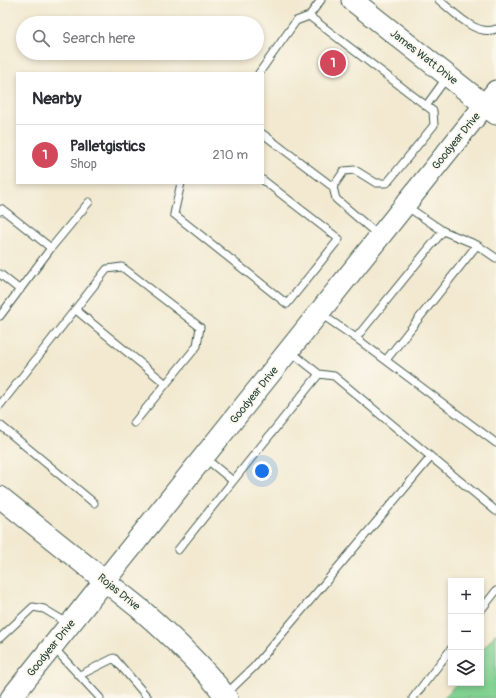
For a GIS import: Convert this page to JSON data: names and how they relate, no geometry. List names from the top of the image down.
{
  "streets": {
    "street": ["James Watt Drive", "Goodyear Drive", "Rojas Drive"]
  },
  "crossings": [
    ["James Watt Drive", "Goodyear Drive"],
    ["Goodyear Drive", "Rojas Drive"]
  ],
  "page": {
    "search": "Search here",
    "pins": "1",
    "heading": "Nearby",
    "list": [
      {
        "mark": "1",
        "name": "Palletgistics",
        "note": "Shop",
        "value": "210 m"
      }
    ],
    "map_buttons": ["+", "−"]
  }
}
